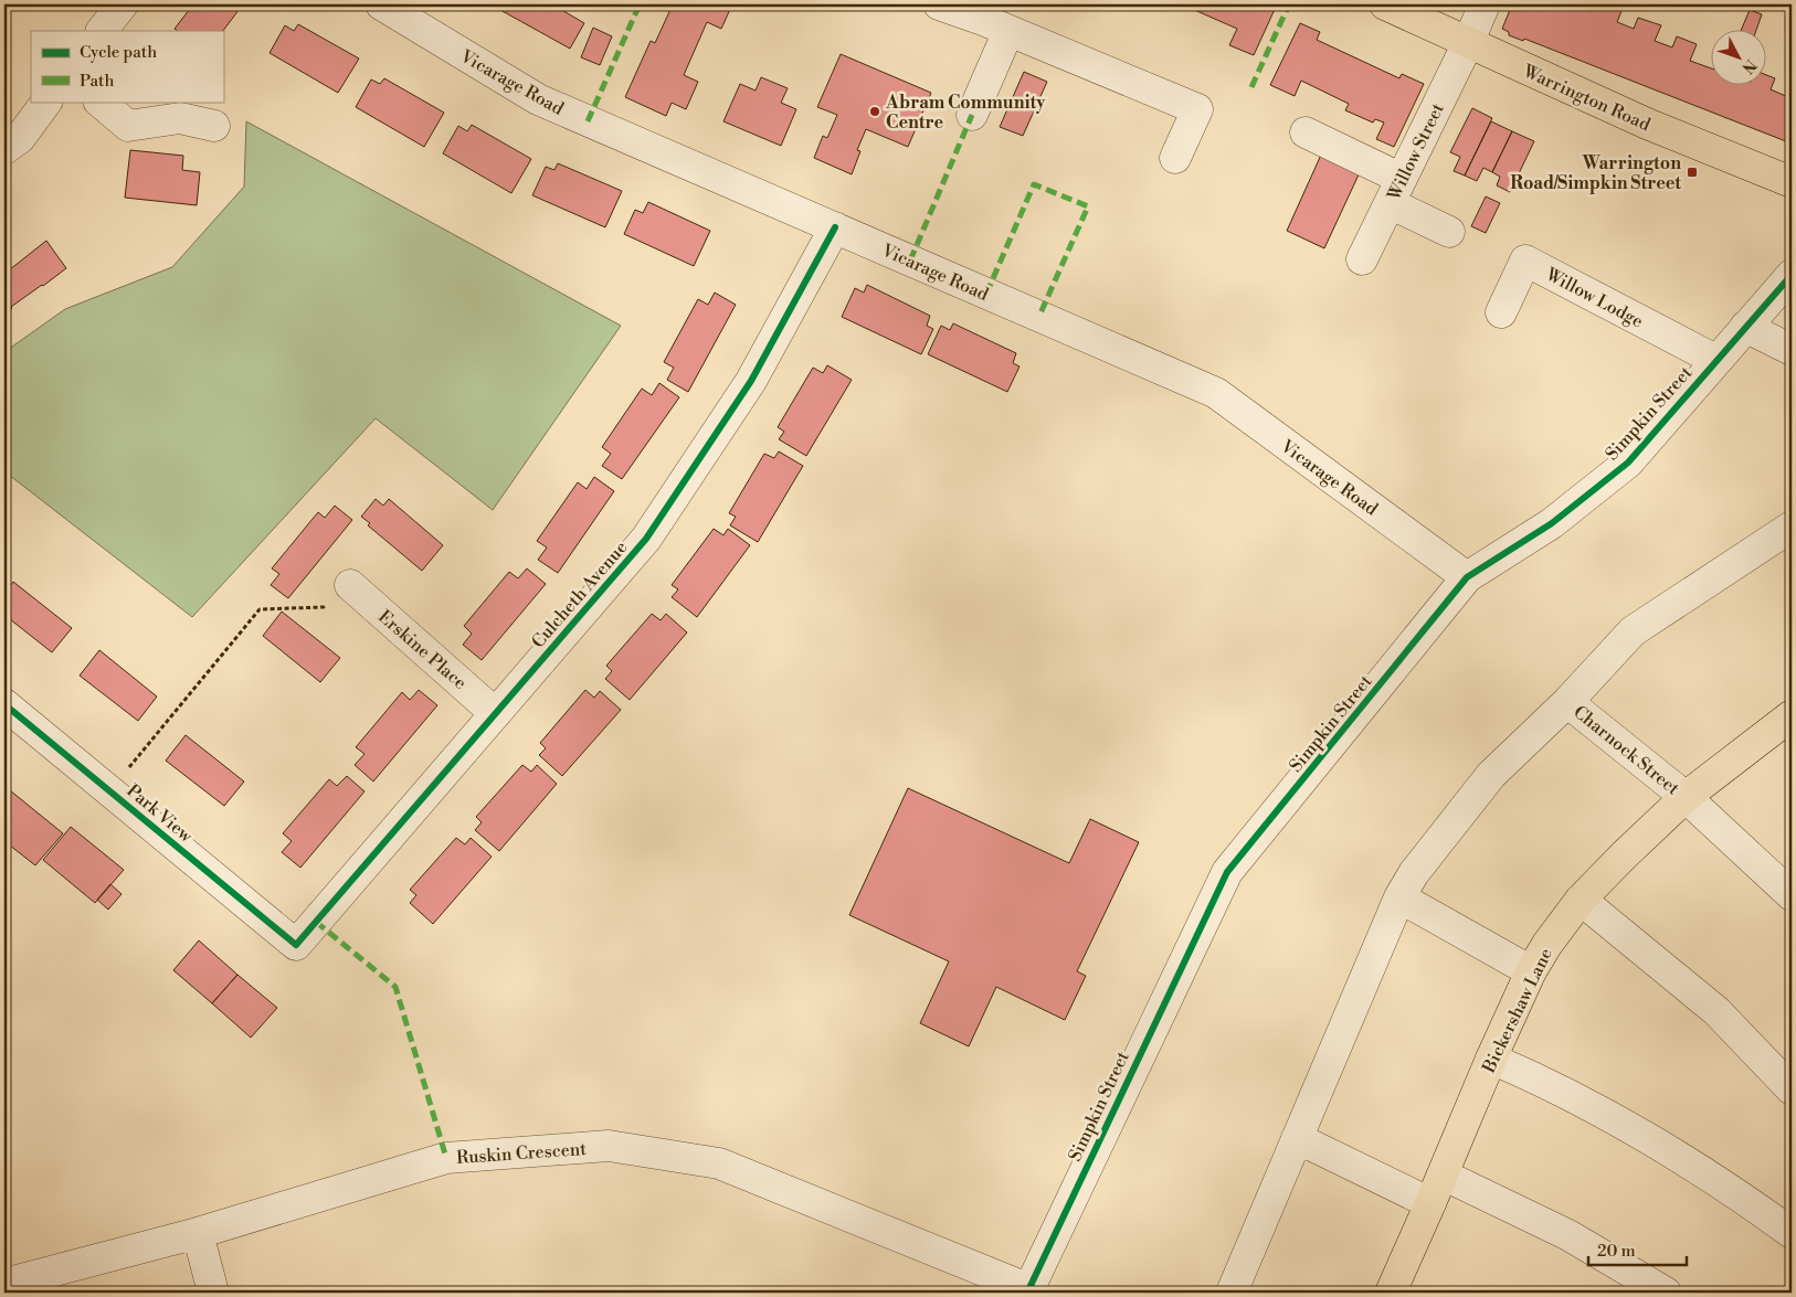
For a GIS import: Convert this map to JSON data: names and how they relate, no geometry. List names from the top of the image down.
{
  "streets": {
    "main road": ["Warrington Road", "Bickershaw Lane"],
    "street": [
      "Vicarage Road",
      "Willow Street",
      "Willow Lodge",
      "Simpkin Street",
      "Culcheth Avenue",
      "Erskine Place",
      "Charnock Street",
      "Park View",
      "Ruskin Crescent"
    ]
  },
  "crossings": [
    ["Vicarage Road", "Simpkin Street"],
    ["Vicarage Road", "Culcheth Avenue"],
    ["Warrington Road", "Willow Street"],
    ["Willow Lodge", "Simpkin Street"],
    ["Simpkin Street", "Ruskin Crescent"],
    ["Culcheth Avenue", "Erskine Place"],
    ["Culcheth Avenue", "Park View"],
    ["Charnock Street", "Bickershaw Lane"]
  ],
  "places": {
    "other": ["Abram Community Centre"],
    "transit": ["Warrington Road/Simpkin Street"]
  },
  "legend": ["Cycle path", "Path"],
  "scale_bar": "20 m",
  "north": "bottom right"
}
